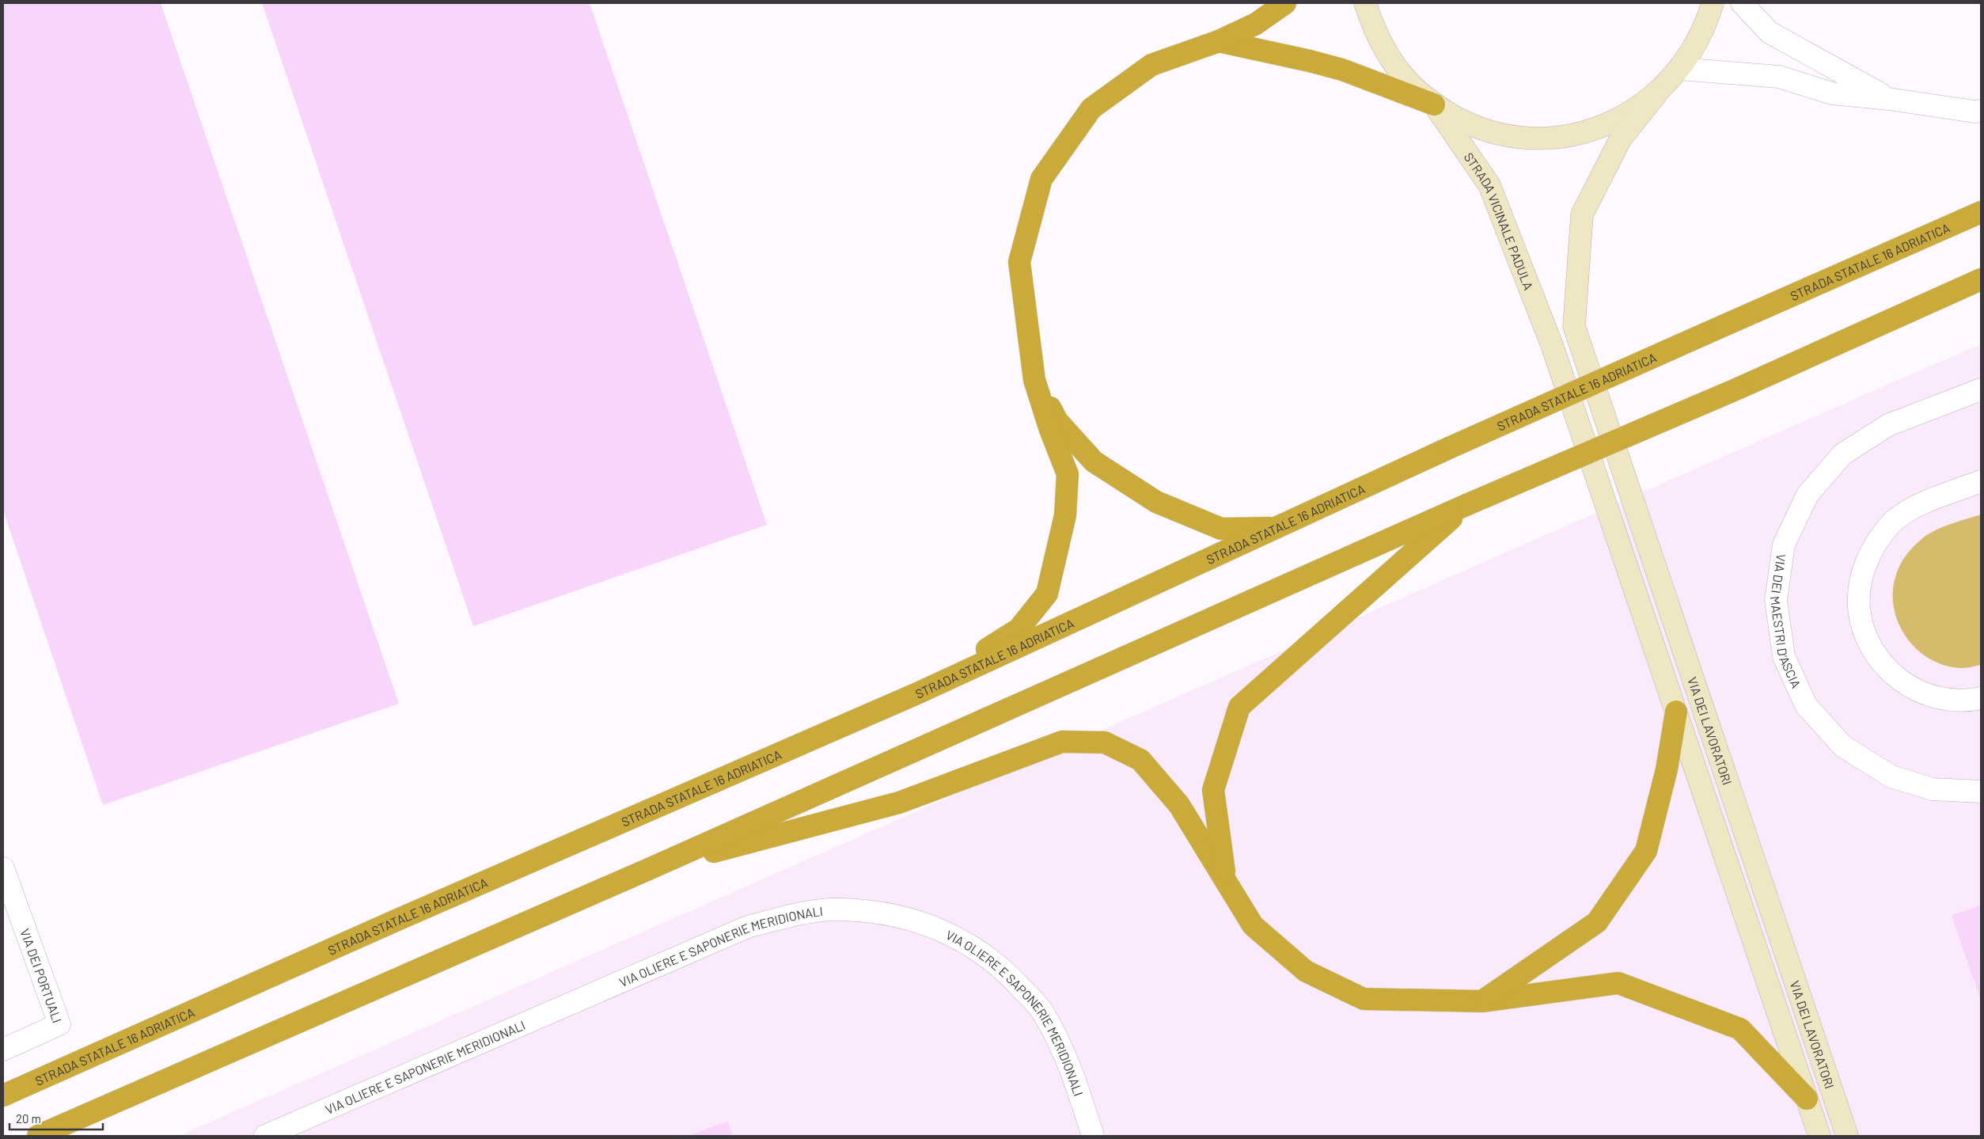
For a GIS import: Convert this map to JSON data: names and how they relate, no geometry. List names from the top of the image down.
{
  "streets": {
    "highway": ["STRADA STATALE 16 ADRIATICA"],
    "main road": ["STRADA VICINALE PADULA", "VIA DEI LAVORATORI"],
    "street": ["VIA DEI MAESTRI D’ASCIA", "VIA OLIERE E SAPONERIE MERIDIONALI", "VIA DEI PORTUALI"]
  },
  "crossings": [
    ["STRADA VICINALE PADULA", "VIA DEI LAVORATORI"]
  ],
  "scale_bar": "20 m"
}
